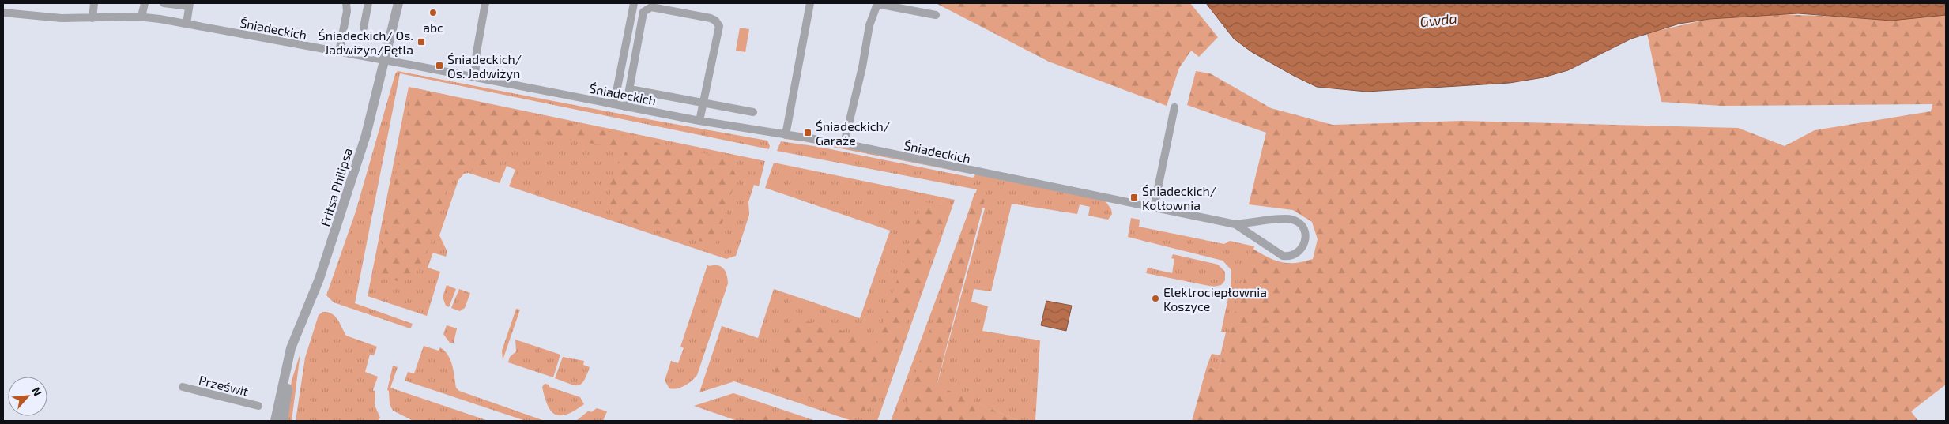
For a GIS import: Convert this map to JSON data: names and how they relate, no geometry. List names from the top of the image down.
{
  "streets": {
    "street": ["Śniadeckich", "Fritsa Philipsa", "Prześwit"]
  },
  "crossings": [
    ["Śniadeckich", "Fritsa Philipsa"]
  ],
  "water": ["Gwda"],
  "places": {
    "other": ["abc", "Elektrociepłownia Koszyce"],
    "transit": [
      "Śniadeckich/ Os. Jadwiżyn/Pętla",
      "Śniadeckich/ Os. Jadwiżyn",
      "Śniadeckich/ Garaże",
      "Śniadeckich/ Kotłownia"
    ]
  },
  "north": "top right"
}
